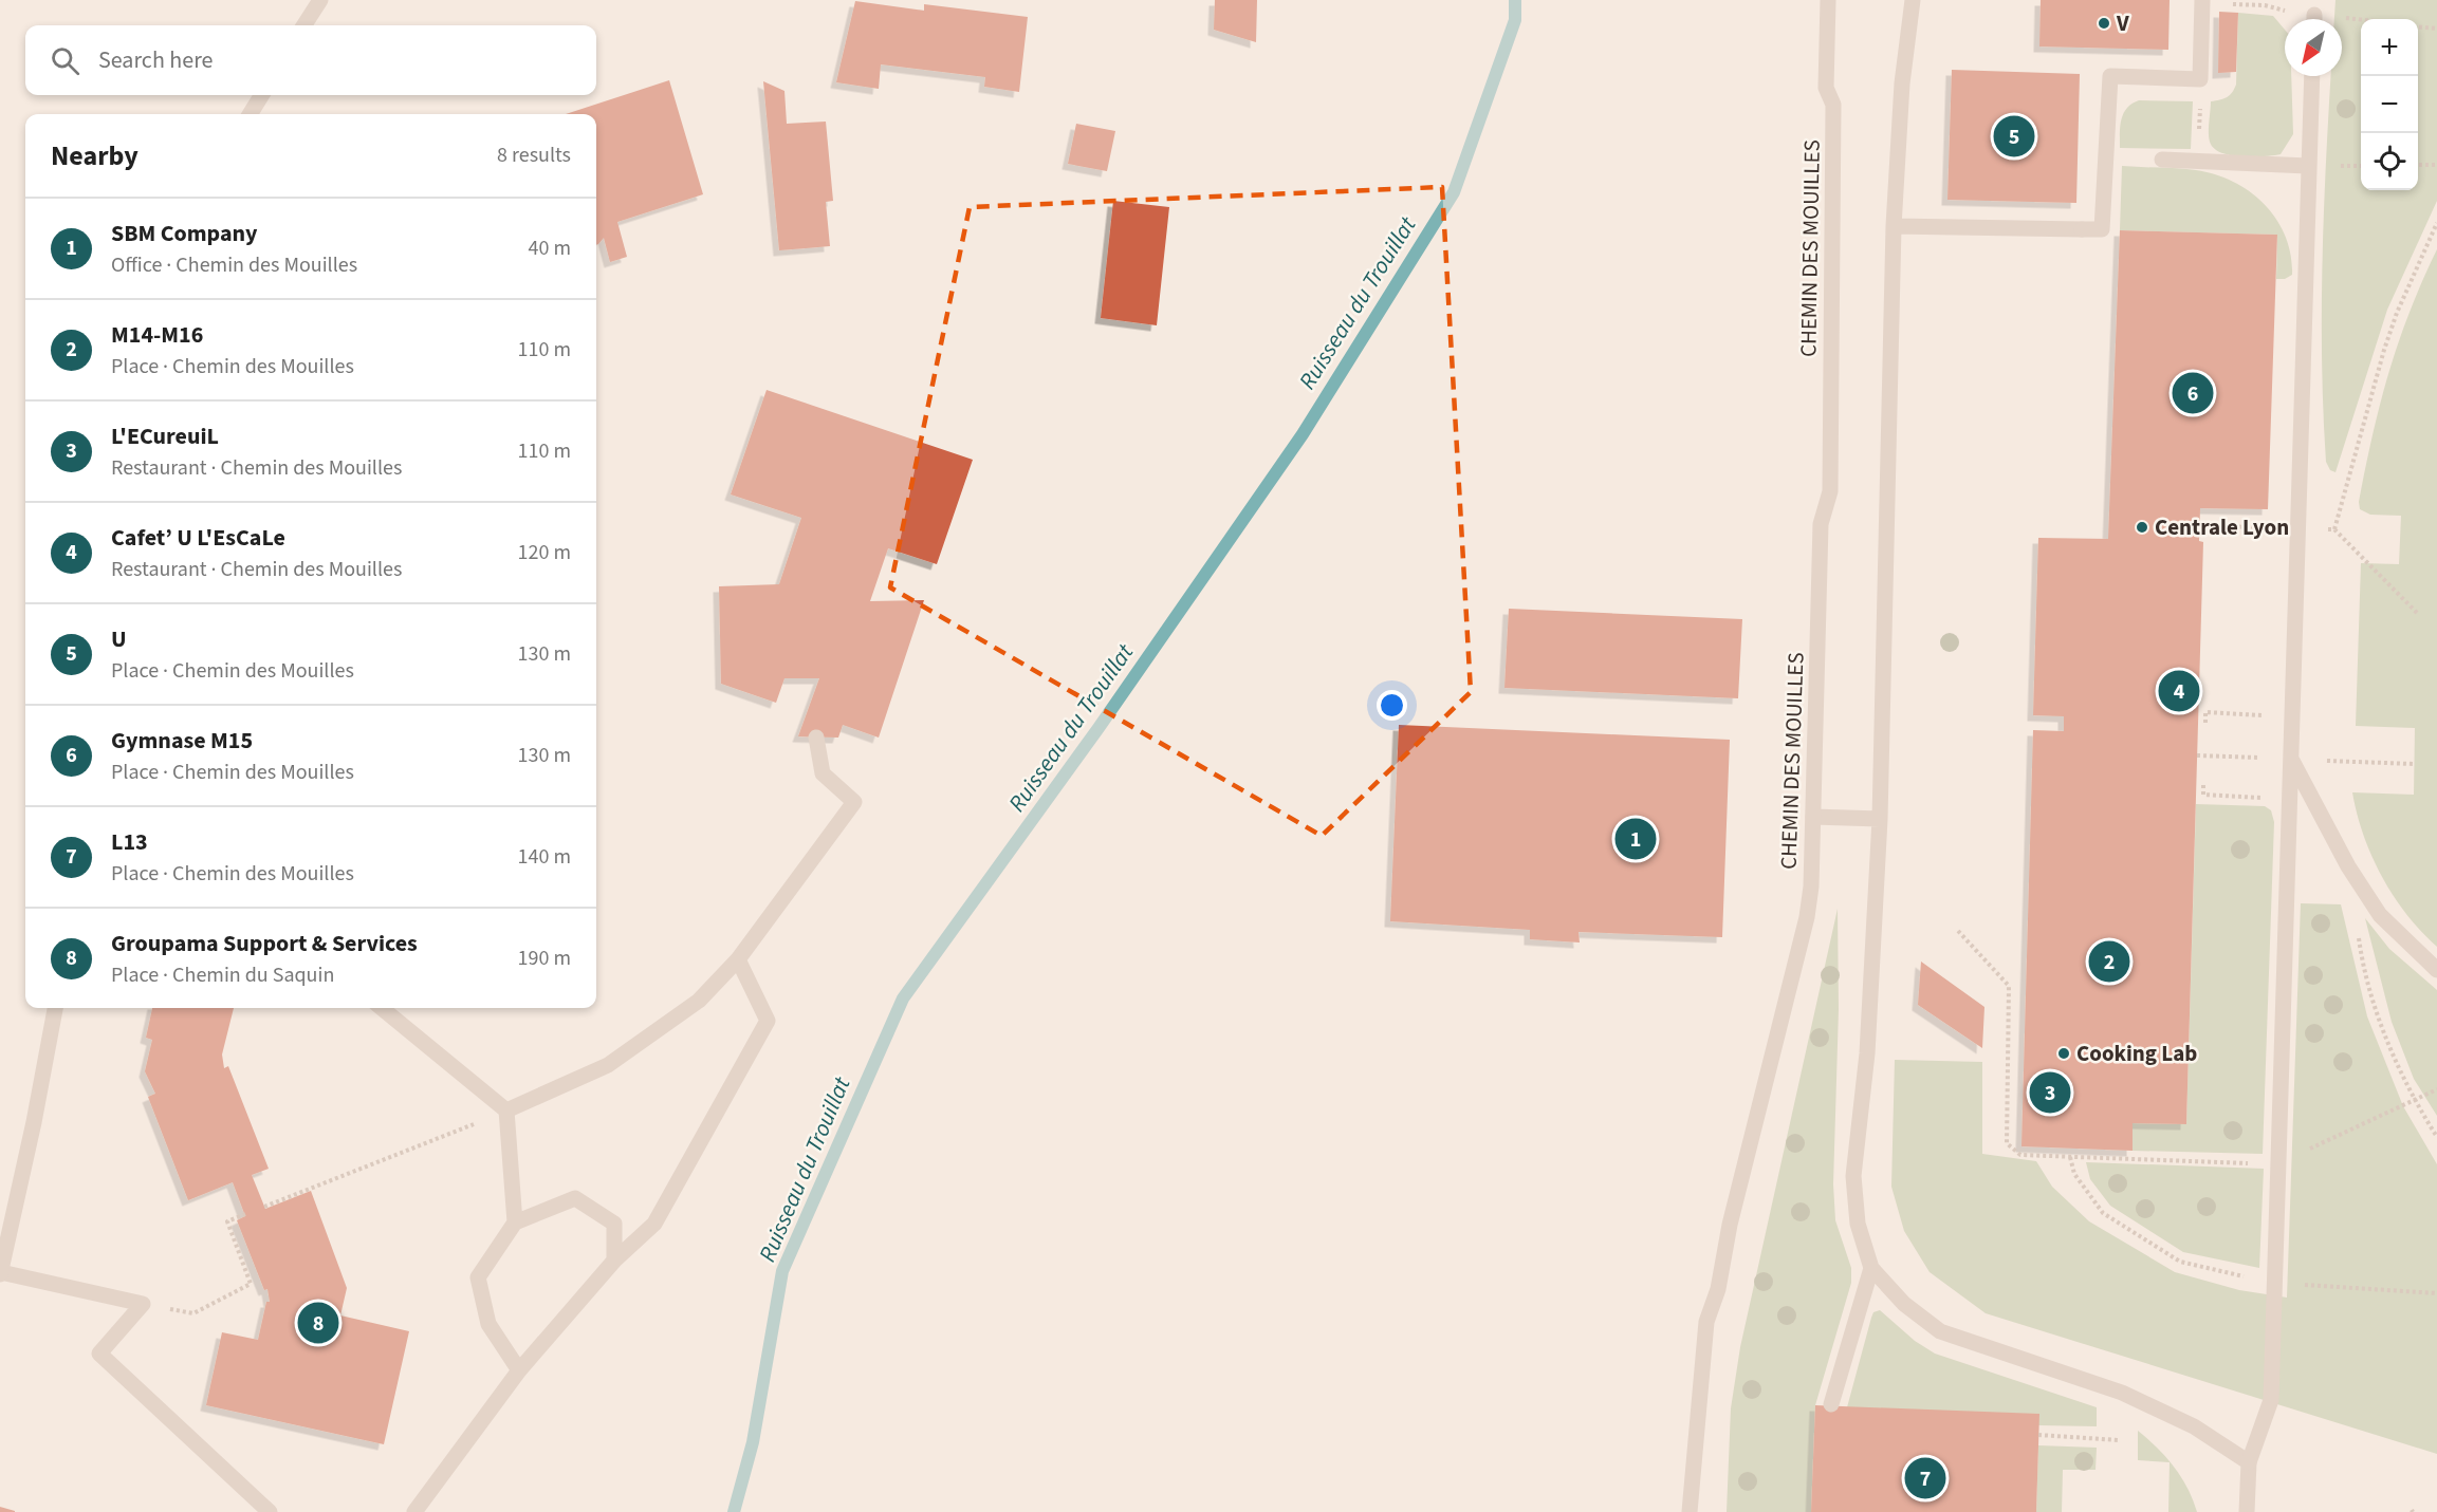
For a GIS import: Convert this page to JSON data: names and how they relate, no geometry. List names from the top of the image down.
{
  "streets": {
    "street": ["CHEMIN DES MOUILLES"]
  },
  "water": ["Ruisseau du Trouillat"],
  "places": ["V", "Centrale Lyon", "Cooking Lab"],
  "north": "bottom left",
  "page": {
    "map_buttons": ["+", "−"],
    "search": "Search here",
    "pins": [
      "5",
      "6",
      "4",
      "1",
      "2",
      "3",
      "8",
      "7"
    ],
    "heading": ["Nearby", "8 results"],
    "list": [
      {
        "mark": "1",
        "name": "SBM Company",
        "note": "Office · Chemin des Mouilles",
        "value": "40 m"
      },
      {
        "mark": "2",
        "name": "M14-M16",
        "note": "Place · Chemin des Mouilles",
        "value": "110 m"
      },
      {
        "mark": "3",
        "name": "L'ECureuiL",
        "note": "Restaurant · Chemin des Mouilles",
        "value": "110 m"
      },
      {
        "mark": "4",
        "name": "Cafet’ U L'EsCaLe",
        "note": "Restaurant · Chemin des Mouilles",
        "value": "120 m"
      },
      {
        "mark": "5",
        "name": "U",
        "note": "Place · Chemin des Mouilles",
        "value": "130 m"
      },
      {
        "mark": "6",
        "name": "Gymnase M15",
        "note": "Place · Chemin des Mouilles",
        "value": "130 m"
      },
      {
        "mark": "7",
        "name": "L13",
        "note": "Place · Chemin des Mouilles",
        "value": "140 m"
      },
      {
        "mark": "8",
        "name": "Groupama Support & Services",
        "note": "Place · Chemin du Saquin",
        "value": "190 m"
      }
    ]
  }
}
